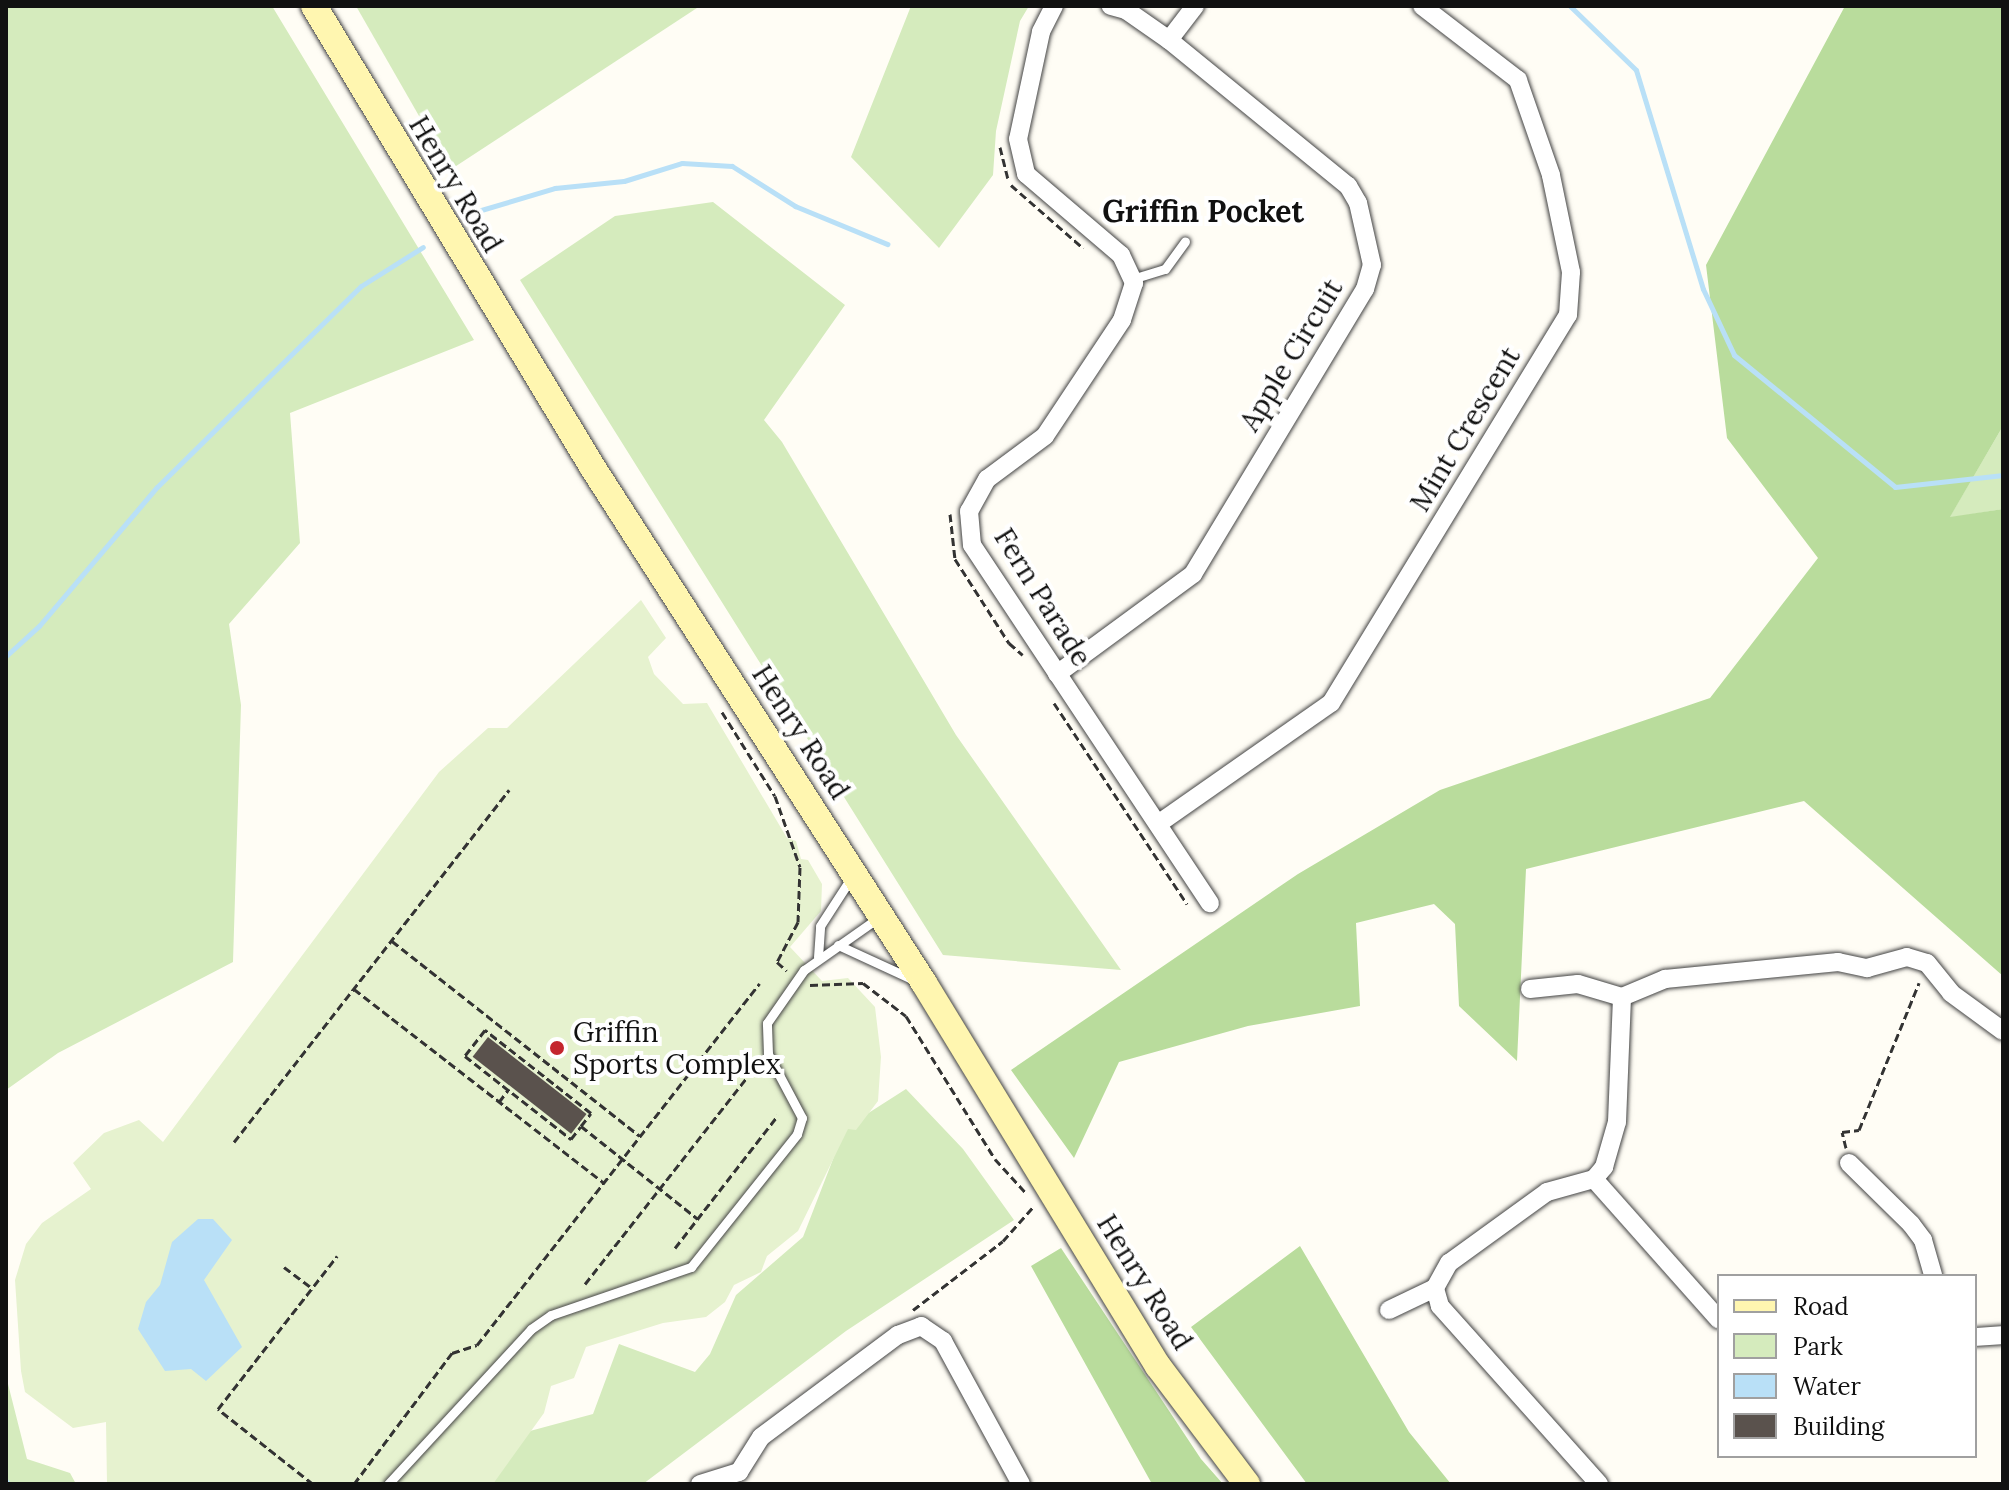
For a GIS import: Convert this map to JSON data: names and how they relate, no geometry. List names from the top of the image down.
{
  "streets": {
    "main road": ["Henry Road"],
    "street": ["Apple Circuit", "Mint Crescent", "Fern Parade"]
  },
  "crossings": [
    ["Apple Circuit", "Fern Parade"],
    ["Mint Crescent", "Fern Parade"]
  ],
  "districts": ["Griffin Pocket"],
  "places": ["Griffin Sports Complex"],
  "legend": [
    "Road",
    "Park",
    "Water",
    "Building"
  ]
}
